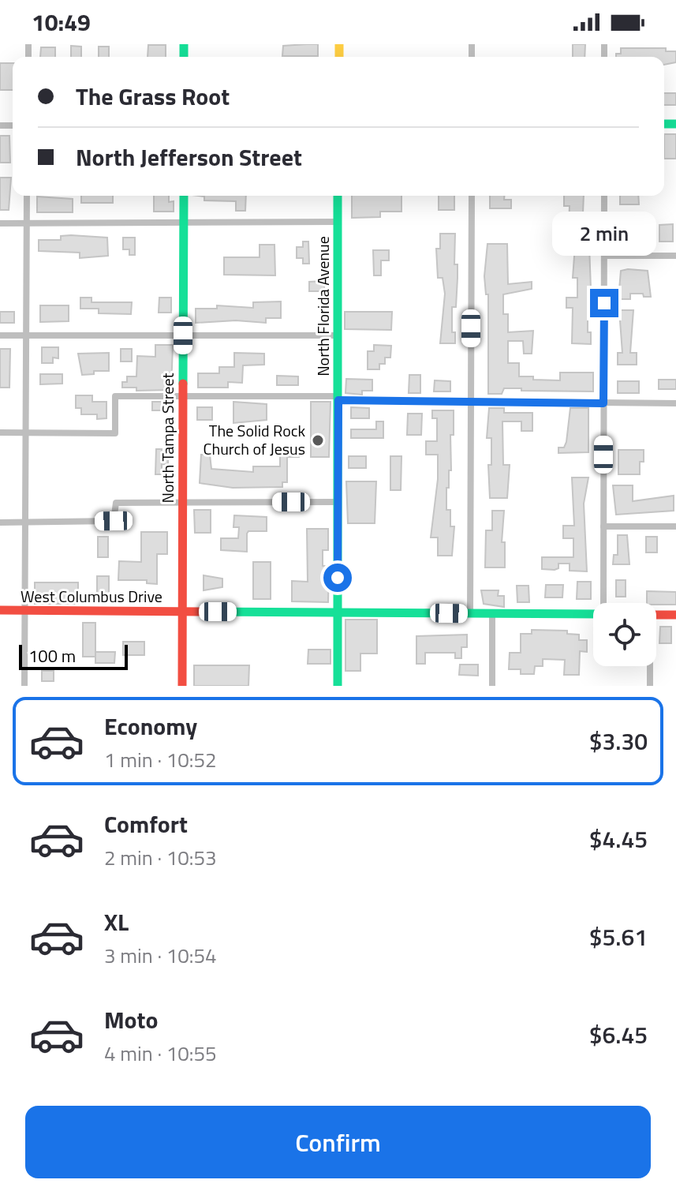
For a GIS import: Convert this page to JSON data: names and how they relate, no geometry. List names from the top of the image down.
{
  "streets": {
    "main road": ["North Florida Avenue", "North Tampa Street", "West Columbus Drive"]
  },
  "crossings": [
    ["North Florida Avenue", "West Columbus Drive"],
    ["North Tampa Street", "West Columbus Drive"]
  ],
  "places": ["The Solid Rock Church of Jesus"],
  "scale_bar": "100 m",
  "page": {
    "status": "10:49",
    "banner": ["The Grass Root", "North Jefferson Street"],
    "bubble": "2 min",
    "scale": "100 m",
    "list": [
      {
        "name": "Economy",
        "note": "1 min · 10:52",
        "value": "$3.30"
      },
      {
        "name": "Comfort",
        "note": "2 min · 10:53",
        "value": "$4.45"
      },
      {
        "name": "XL",
        "note": "3 min · 10:54",
        "value": "$5.61"
      },
      {
        "name": "Moto",
        "note": "4 min · 10:55",
        "value": "$6.45"
      }
    ],
    "buttons": "Confirm"
  }
}
